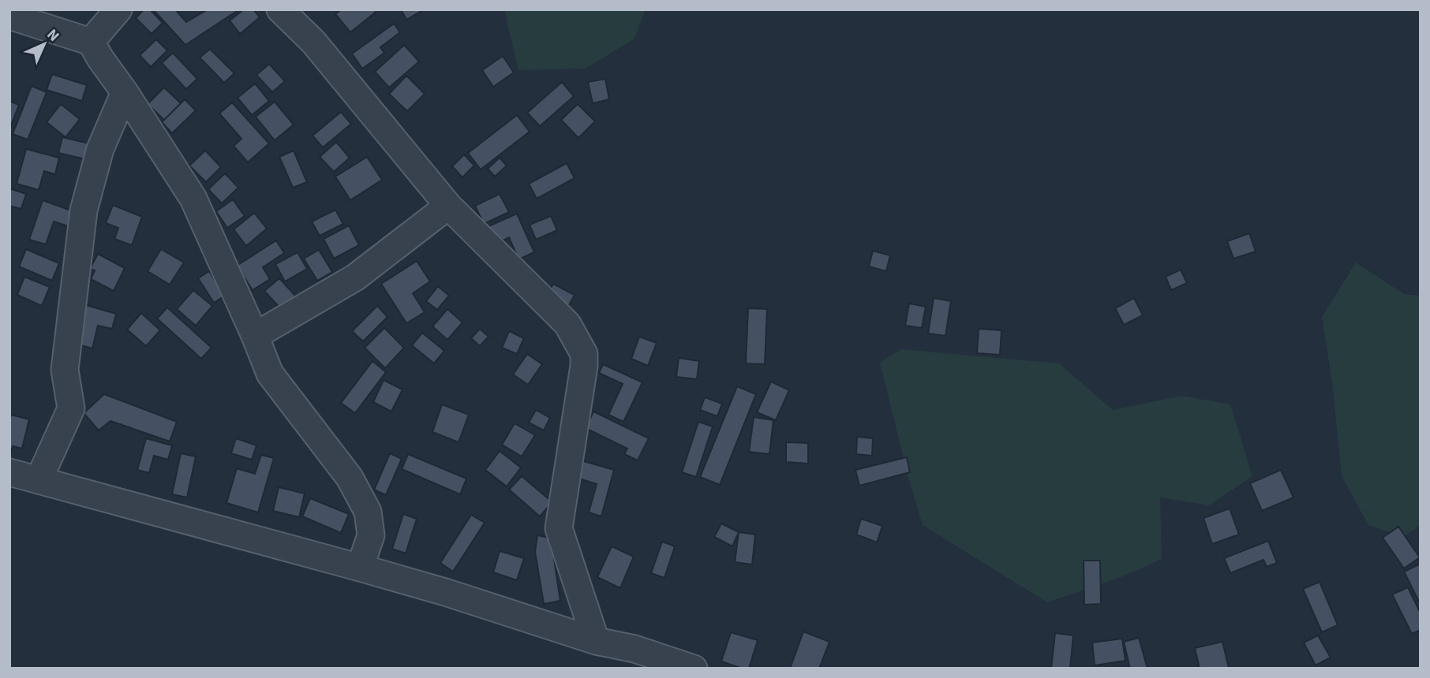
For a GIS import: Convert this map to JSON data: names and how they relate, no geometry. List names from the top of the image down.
{
  "north": "top right"
}
